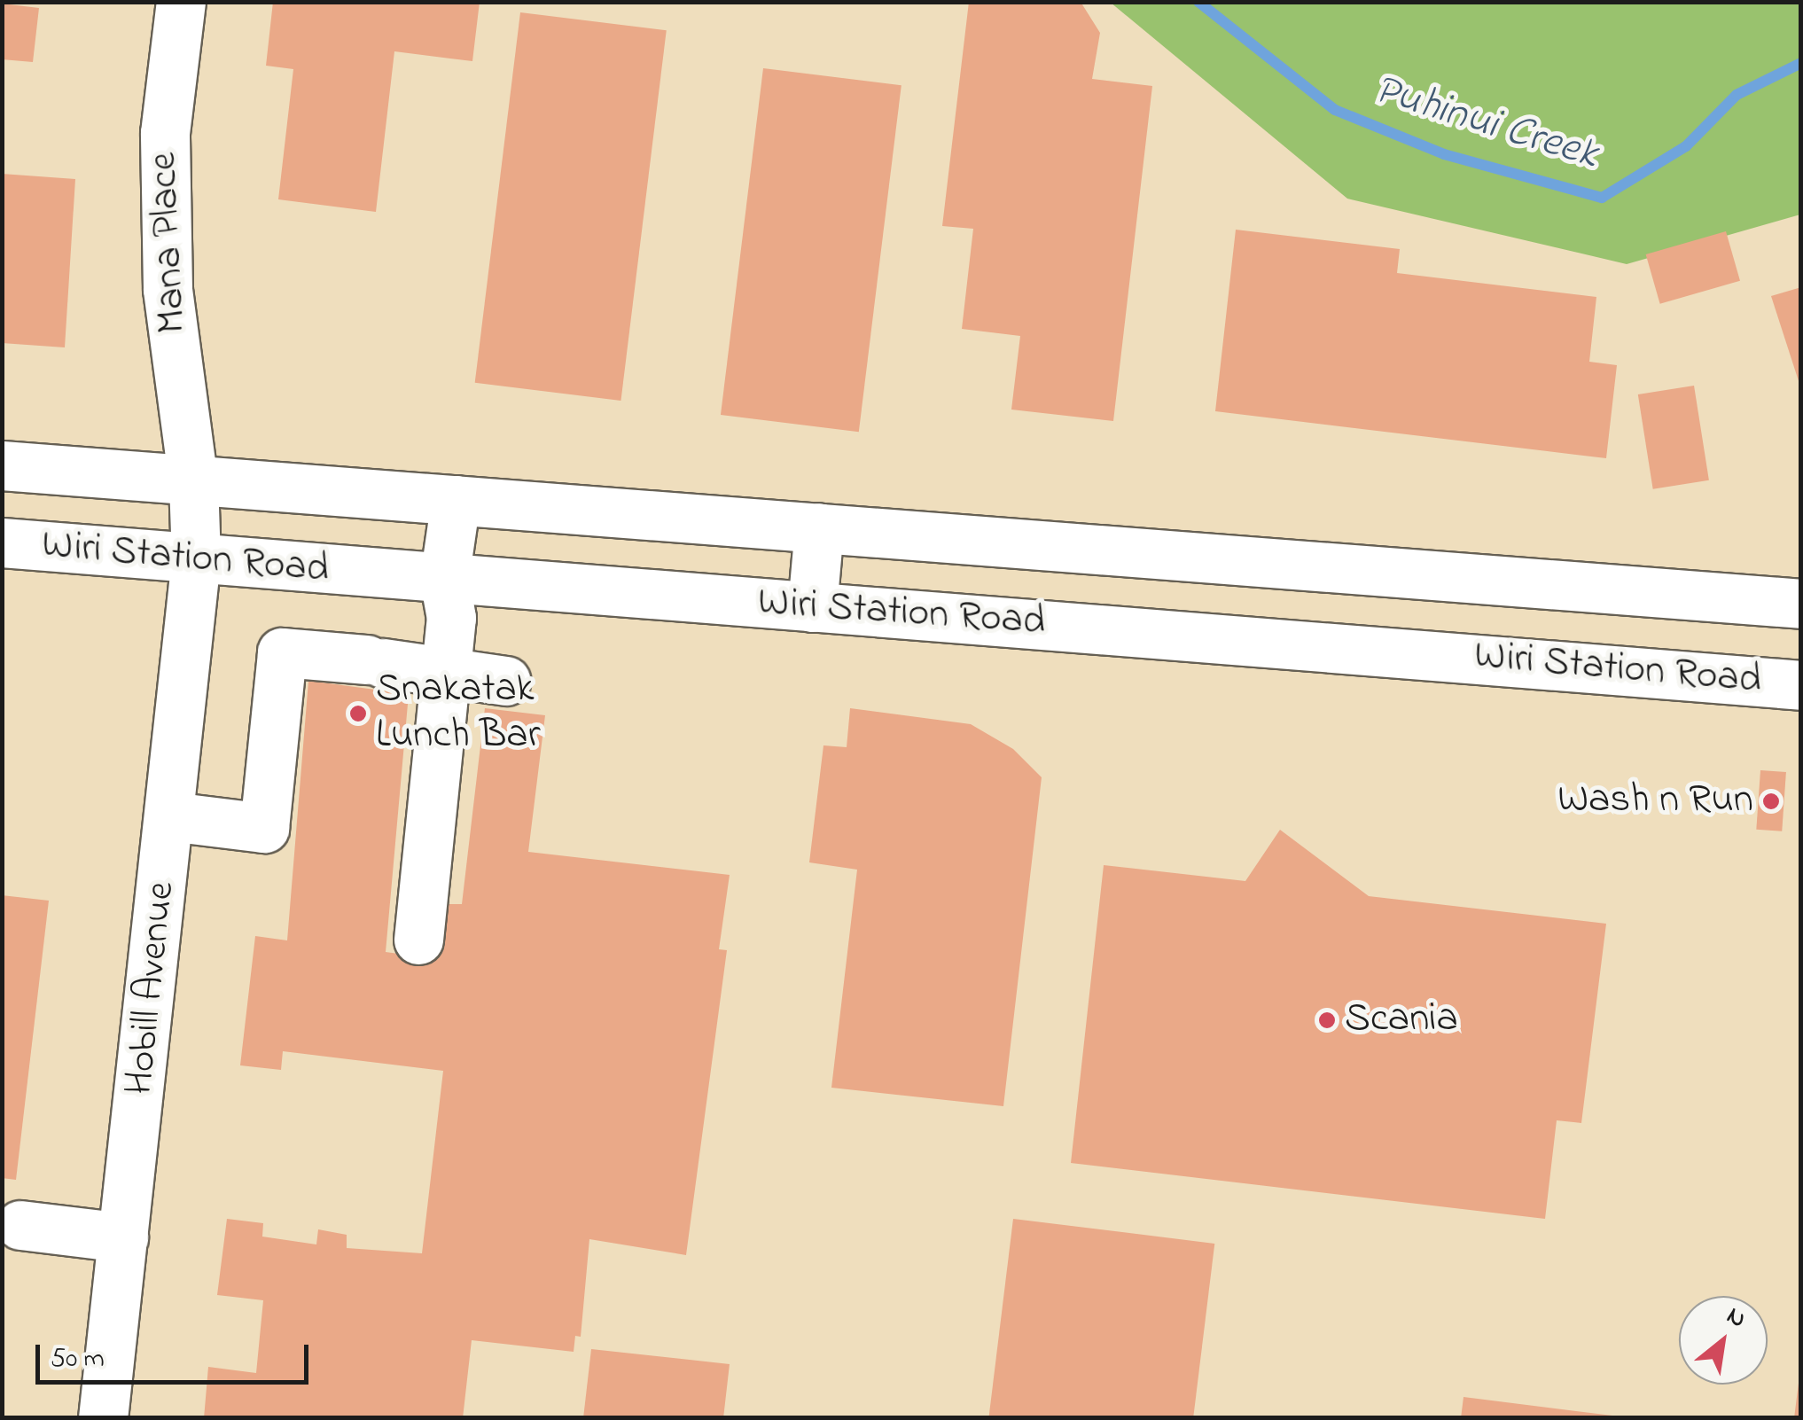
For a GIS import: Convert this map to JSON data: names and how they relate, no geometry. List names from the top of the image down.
{
  "streets": {
    "main road": ["Mana Place", "Wiri Station Road", "Hobill Avenue"]
  },
  "crossings": [
    ["Mana Place", "Wiri Station Road"],
    ["Mana Place", "Hobill Avenue"],
    ["Wiri Station Road", "Hobill Avenue"]
  ],
  "water": ["Puhinui Creek"],
  "places": ["Snakatak Lunch Bar", "Wash n Run", "Scania"],
  "scale_bar": "50 m",
  "north": "top right"
}
